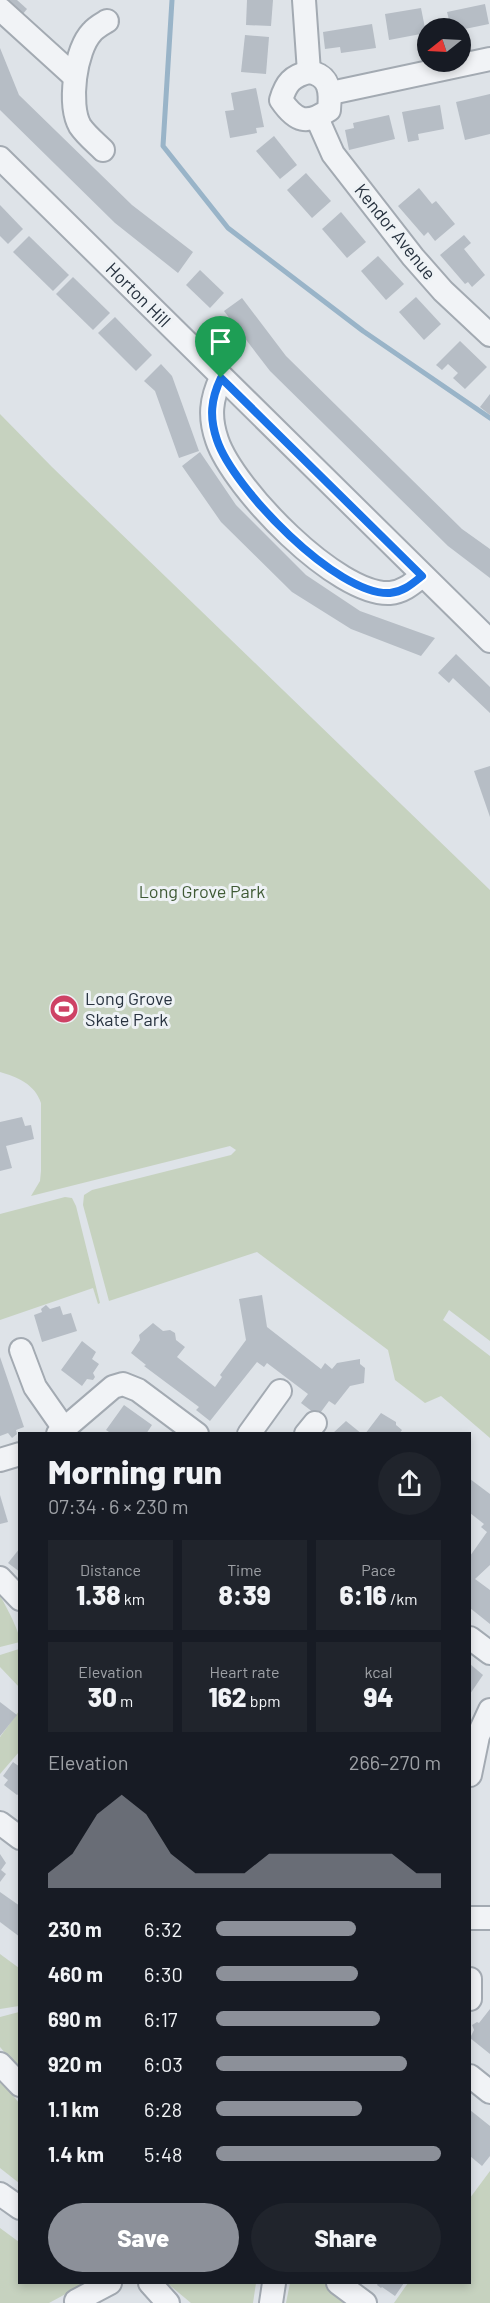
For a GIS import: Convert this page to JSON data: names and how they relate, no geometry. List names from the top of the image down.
{
  "streets": {
    "street": ["Kendor Avenue", "Horton Hill"]
  },
  "parks": ["Long Grove Park"],
  "places": {
    "sports": ["Long Grove Skate Park"]
  },
  "north": "left",
  "page": {
    "heading": ["Morning run", "07:34 · 6 × 230 m"],
    "stats": [
      ["Distance", "1.38 km"],
      ["Time", "8:39"],
      ["Pace", "6:16 /km"],
      ["Elevation", "30 m"],
      ["Heart rate", "162 bpm"],
      ["kcal", "94"]
    ],
    "chart": ["Elevation", "266–270 m"],
    "list": [
      {
        "name": "230 m",
        "note": "6:32"
      },
      {
        "name": "460 m",
        "note": "6:30"
      },
      {
        "name": "690 m",
        "note": "6:17"
      },
      {
        "name": "920 m",
        "note": "6:03"
      },
      {
        "name": "1.1 km",
        "note": "6:28"
      },
      {
        "name": "1.4 km",
        "note": "5:48"
      }
    ],
    "buttons": ["Save", "Share"]
  }
}
